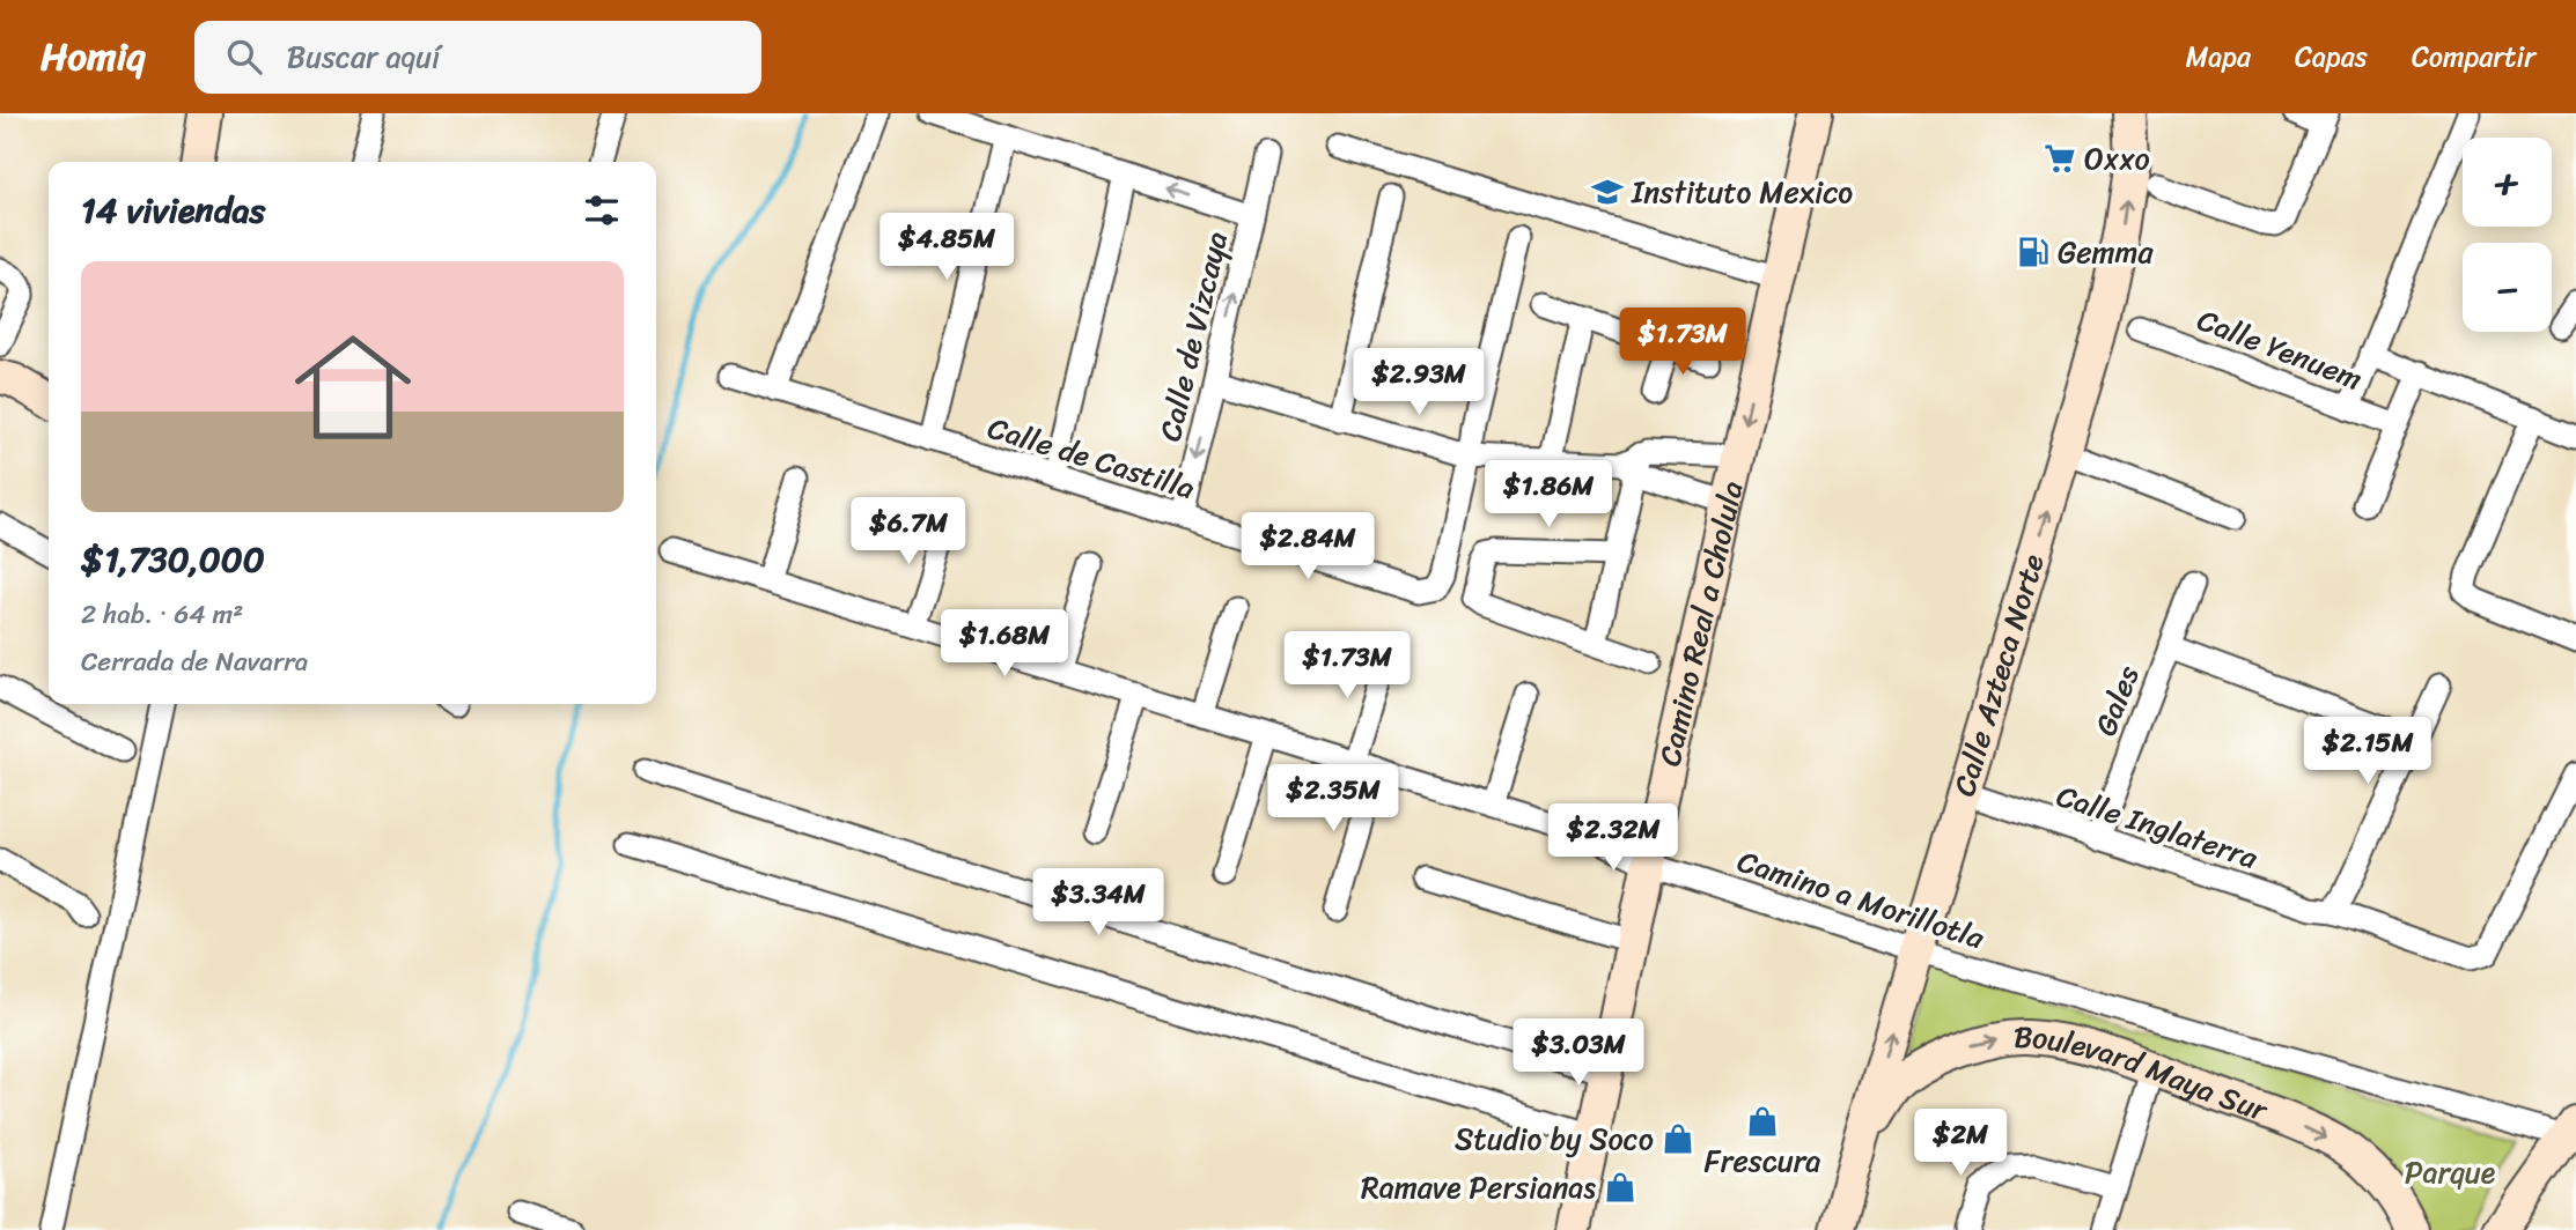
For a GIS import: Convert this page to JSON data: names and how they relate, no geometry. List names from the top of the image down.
{
  "streets": {
    "main road": ["Camino Real a Cholula", "Calle Azteca Norte", "Boulevard Maya Sur"],
    "street": [
      "Calle de Vizcaya",
      "Calle Yenuem",
      "Calle de Castilla",
      "Gales",
      "Calle Inglaterra",
      "Camino a Morillotla"
    ]
  },
  "crossings": [
    ["Calle de Vizcaya", "Calle de Castilla"],
    ["Camino Real a Cholula", "Camino a Morillotla"],
    ["Calle Azteca Norte", "Calle Inglaterra"],
    ["Calle Azteca Norte", "Camino a Morillotla"],
    ["Calle Azteca Norte", "Boulevard Maya Sur"],
    ["Gales", "Calle Inglaterra"]
  ],
  "one_way": ["Calle Azteca Norte", "Boulevard Maya Sur"],
  "parks": ["Parque"],
  "places": {
    "supermarket": ["Oxxo"],
    "school or university": ["Instituto Mexico"],
    "fuel station": ["Gemma"],
    "shop": ["Frescura", "Studio by Soco", "Ramave Persianas"]
  },
  "page": {
    "header": "Homiq",
    "search": "Buscar aquí",
    "nav": ["Mapa", "Capas", "Compartir"],
    "map_buttons": ["+", "−"],
    "heading": "14 viviendas",
    "price": [
      "$4.85M",
      "$1.73M",
      "$2.93M",
      "$1.86M",
      "$6.7M",
      "$2.84M",
      "$1.68M",
      "$1.73M",
      "$2.15M",
      "$2.35M",
      "$2.32M",
      "$3.34M",
      "$3.03M",
      "$2M"
    ],
    "list": [
      {
        "name": "$1,730,000",
        "note": "2 hab. · 64 m² · Cerrada de Navarra"
      }
    ]
  }
}
